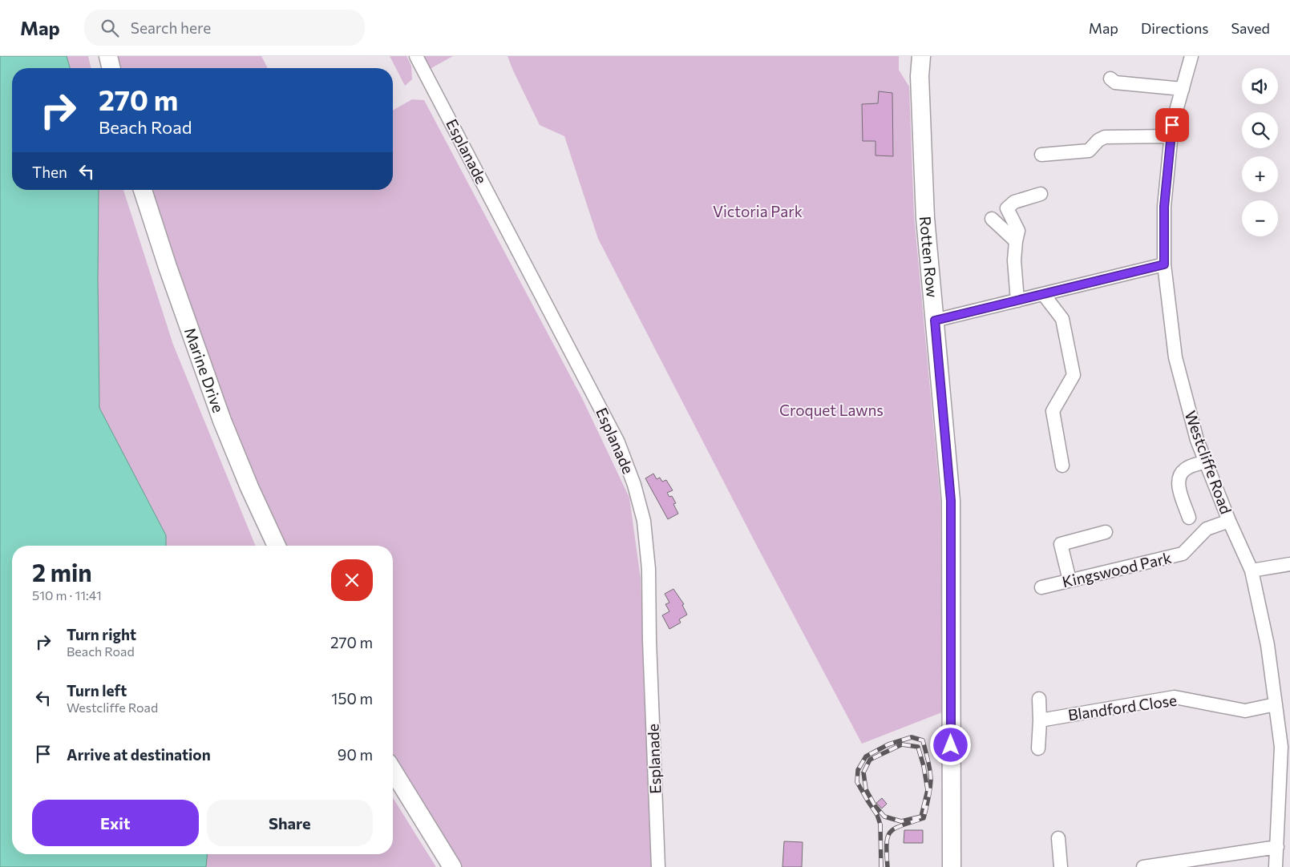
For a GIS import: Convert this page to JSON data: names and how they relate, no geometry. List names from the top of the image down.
{
  "streets": {
    "street": [
      "Esplanade",
      "Rotten Row",
      "Marine Drive",
      "Westcliffe Road",
      "Kingswood Park",
      "Blandford Close"
    ]
  },
  "crossings": [
    ["Westcliffe Road", "Kingswood Park"],
    ["Westcliffe Road", "Blandford Close"]
  ],
  "parks": ["Victoria Park", "Croquet Lawns"],
  "page": {
    "header": "Map",
    "search": "Search here",
    "nav": ["Map", "Directions", "Saved"],
    "map_buttons": ["+", "−"],
    "turn": ["270 m", "Beach Road"],
    "then": "Then",
    "heading": ["2 min", "510 m · 11:41"],
    "list": [
      {
        "name": "Turn right",
        "note": "Beach Road",
        "value": "270 m"
      },
      {
        "name": "Turn left",
        "note": "Westcliffe Road",
        "value": "150 m"
      },
      {
        "name": "Arrive at destination",
        "value": "90 m"
      }
    ],
    "buttons": ["Exit", "Share"]
  }
}
